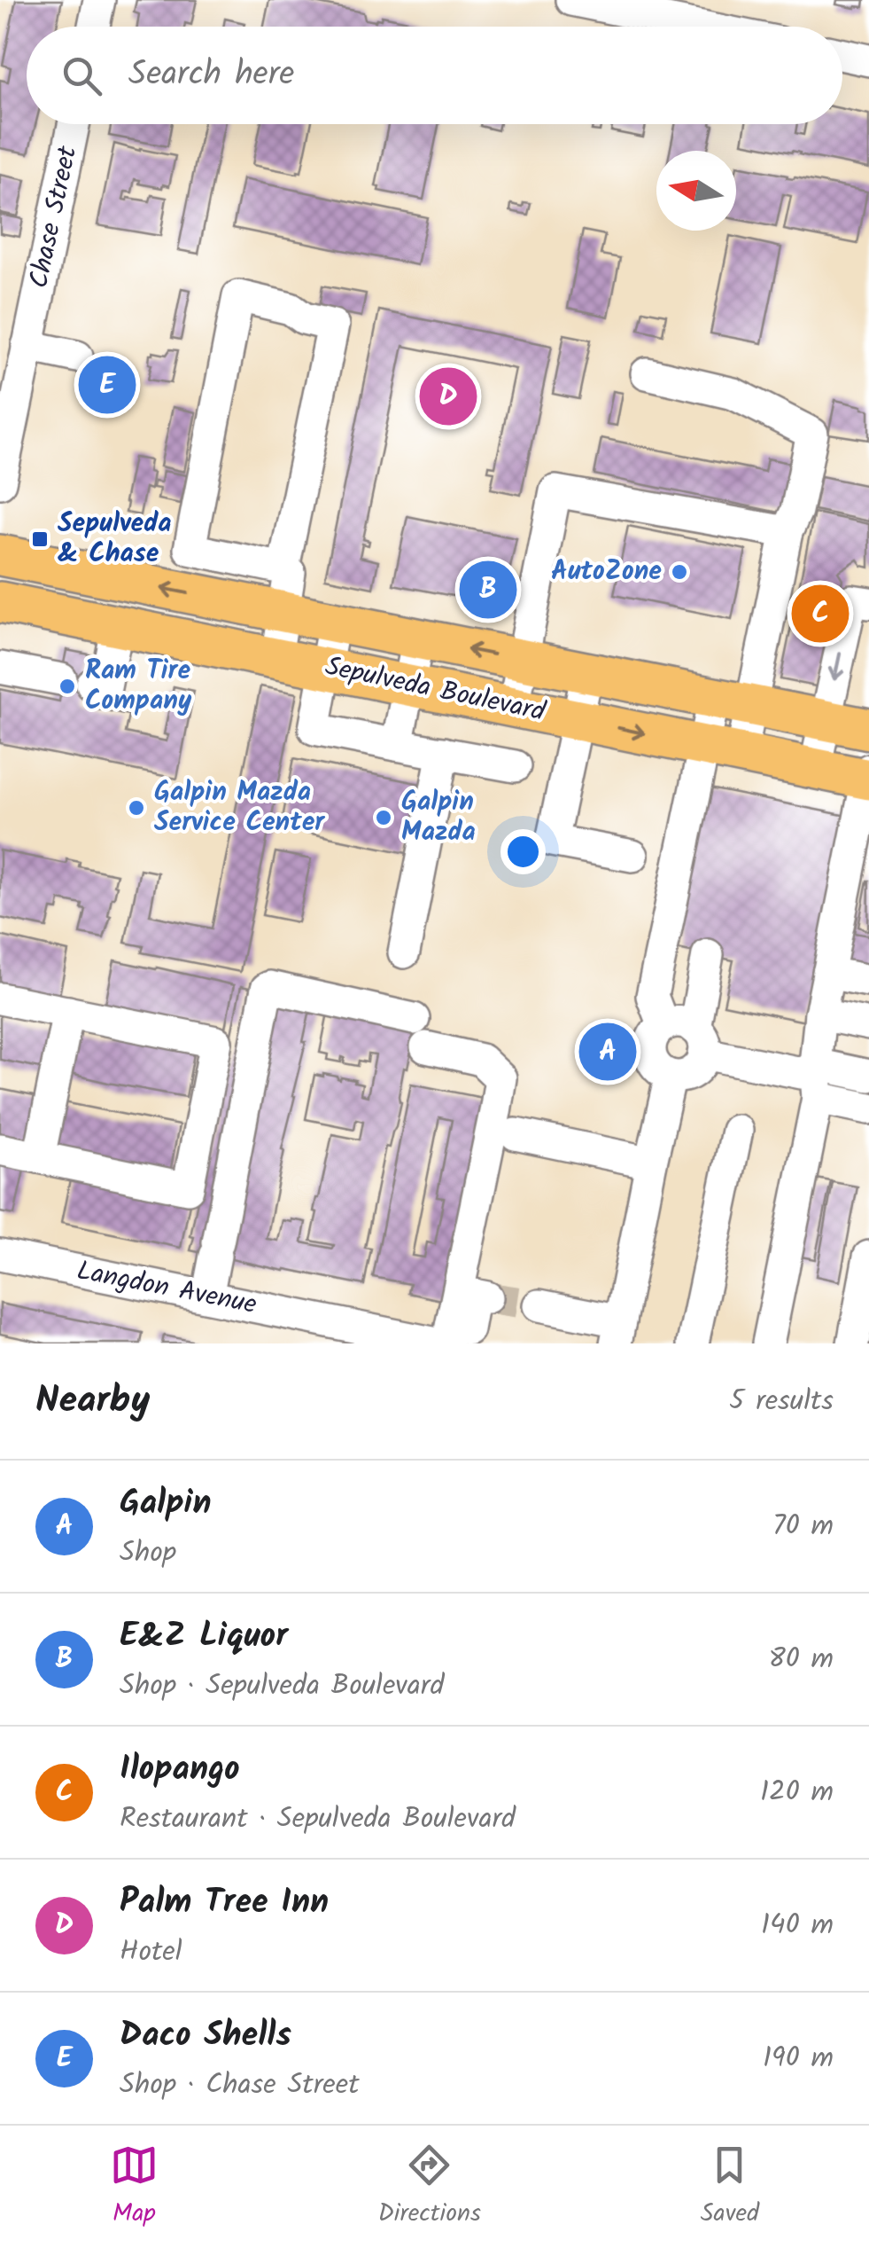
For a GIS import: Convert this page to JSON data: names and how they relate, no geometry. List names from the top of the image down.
{
  "streets": {
    "main road": ["Sepulveda Boulevard"],
    "street": ["Chase Street", "Langdon Avenue"]
  },
  "places": {
    "transit": ["Sepulveda & Chase"],
    "other": [
      "AutoZone",
      "Ram Tire Company",
      "Galpin Mazda Service Center",
      "Galpin Mazda"
    ]
  },
  "north": "left",
  "page": {
    "search": "Search here",
    "pins": [
      "E",
      "D",
      "B",
      "C",
      "A"
    ],
    "heading": ["Nearby", "5 results"],
    "list": [
      {
        "mark": "A",
        "name": "Galpin",
        "note": "Shop",
        "value": "70 m"
      },
      {
        "mark": "B",
        "name": "E&Z Liquor",
        "note": "Shop · Sepulveda Boulevard",
        "value": "80 m"
      },
      {
        "mark": "C",
        "name": "Ilopango",
        "note": "Restaurant · Sepulveda Boulevard",
        "value": "120 m"
      },
      {
        "mark": "D",
        "name": "Palm Tree Inn",
        "note": "Hotel",
        "value": "140 m"
      },
      {
        "mark": "E",
        "name": "Daco Shells",
        "note": "Shop · Chase Street",
        "value": "190 m"
      }
    ],
    "nav": ["Map", "Directions", "Saved"]
  }
}
